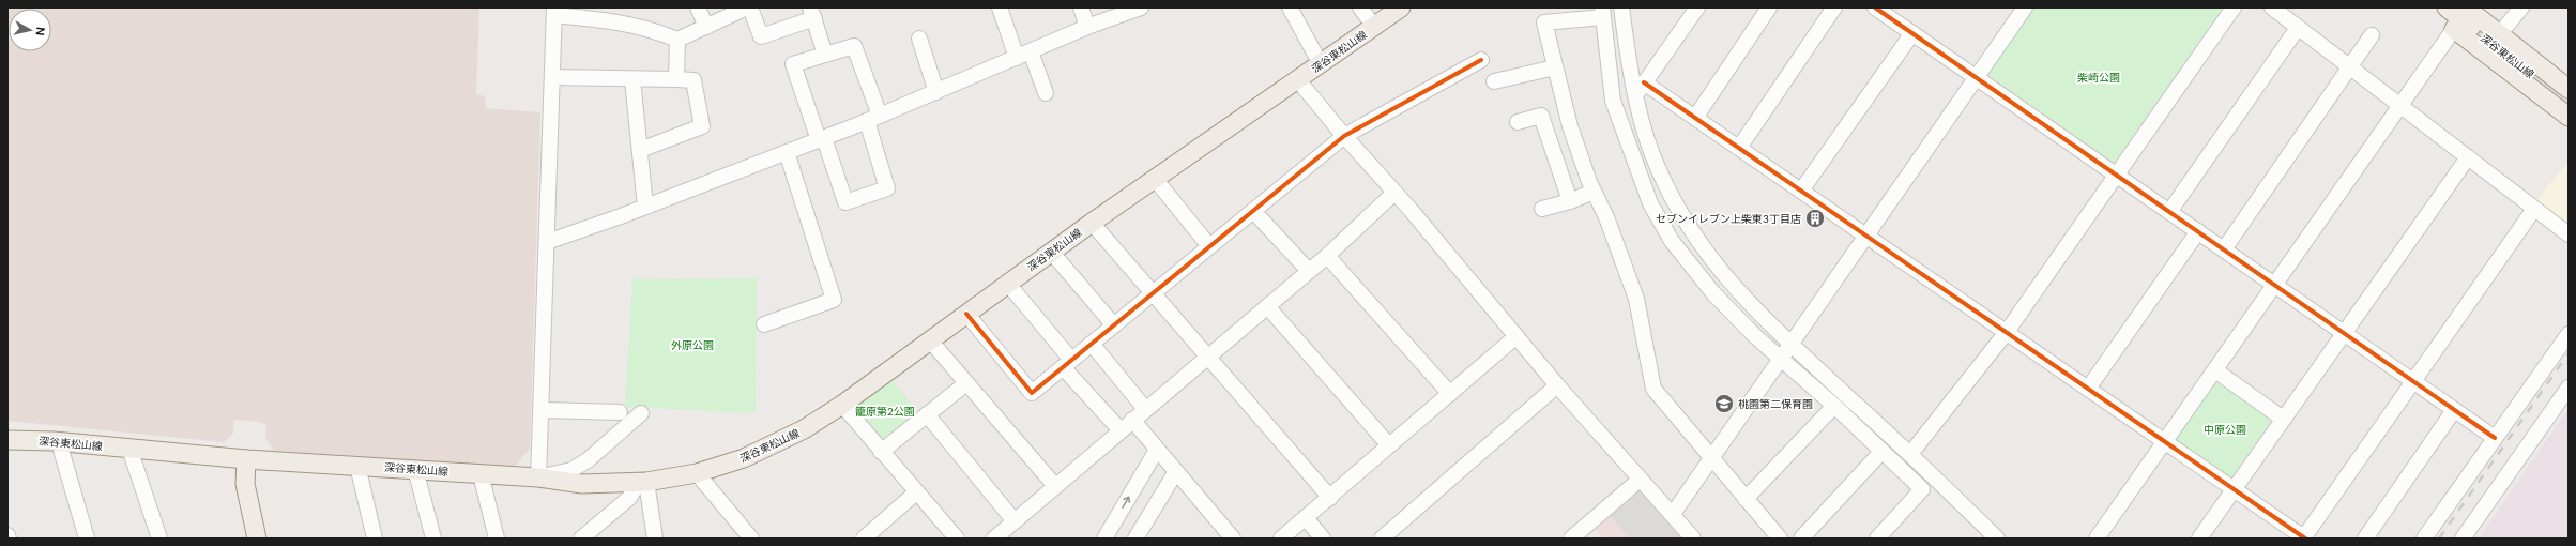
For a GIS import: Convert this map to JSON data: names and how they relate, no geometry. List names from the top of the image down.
{
  "streets": {
    "main road": ["深谷東松山線"]
  },
  "parks": [
    "柴崎公園",
    "外原公園",
    "籠原第2公園",
    "中原公園"
  ],
  "places": {
    "building": ["セブンイレブン上柴東3丁目店"],
    "school or university": ["桃園第二保育園"]
  },
  "north": "right"
}
